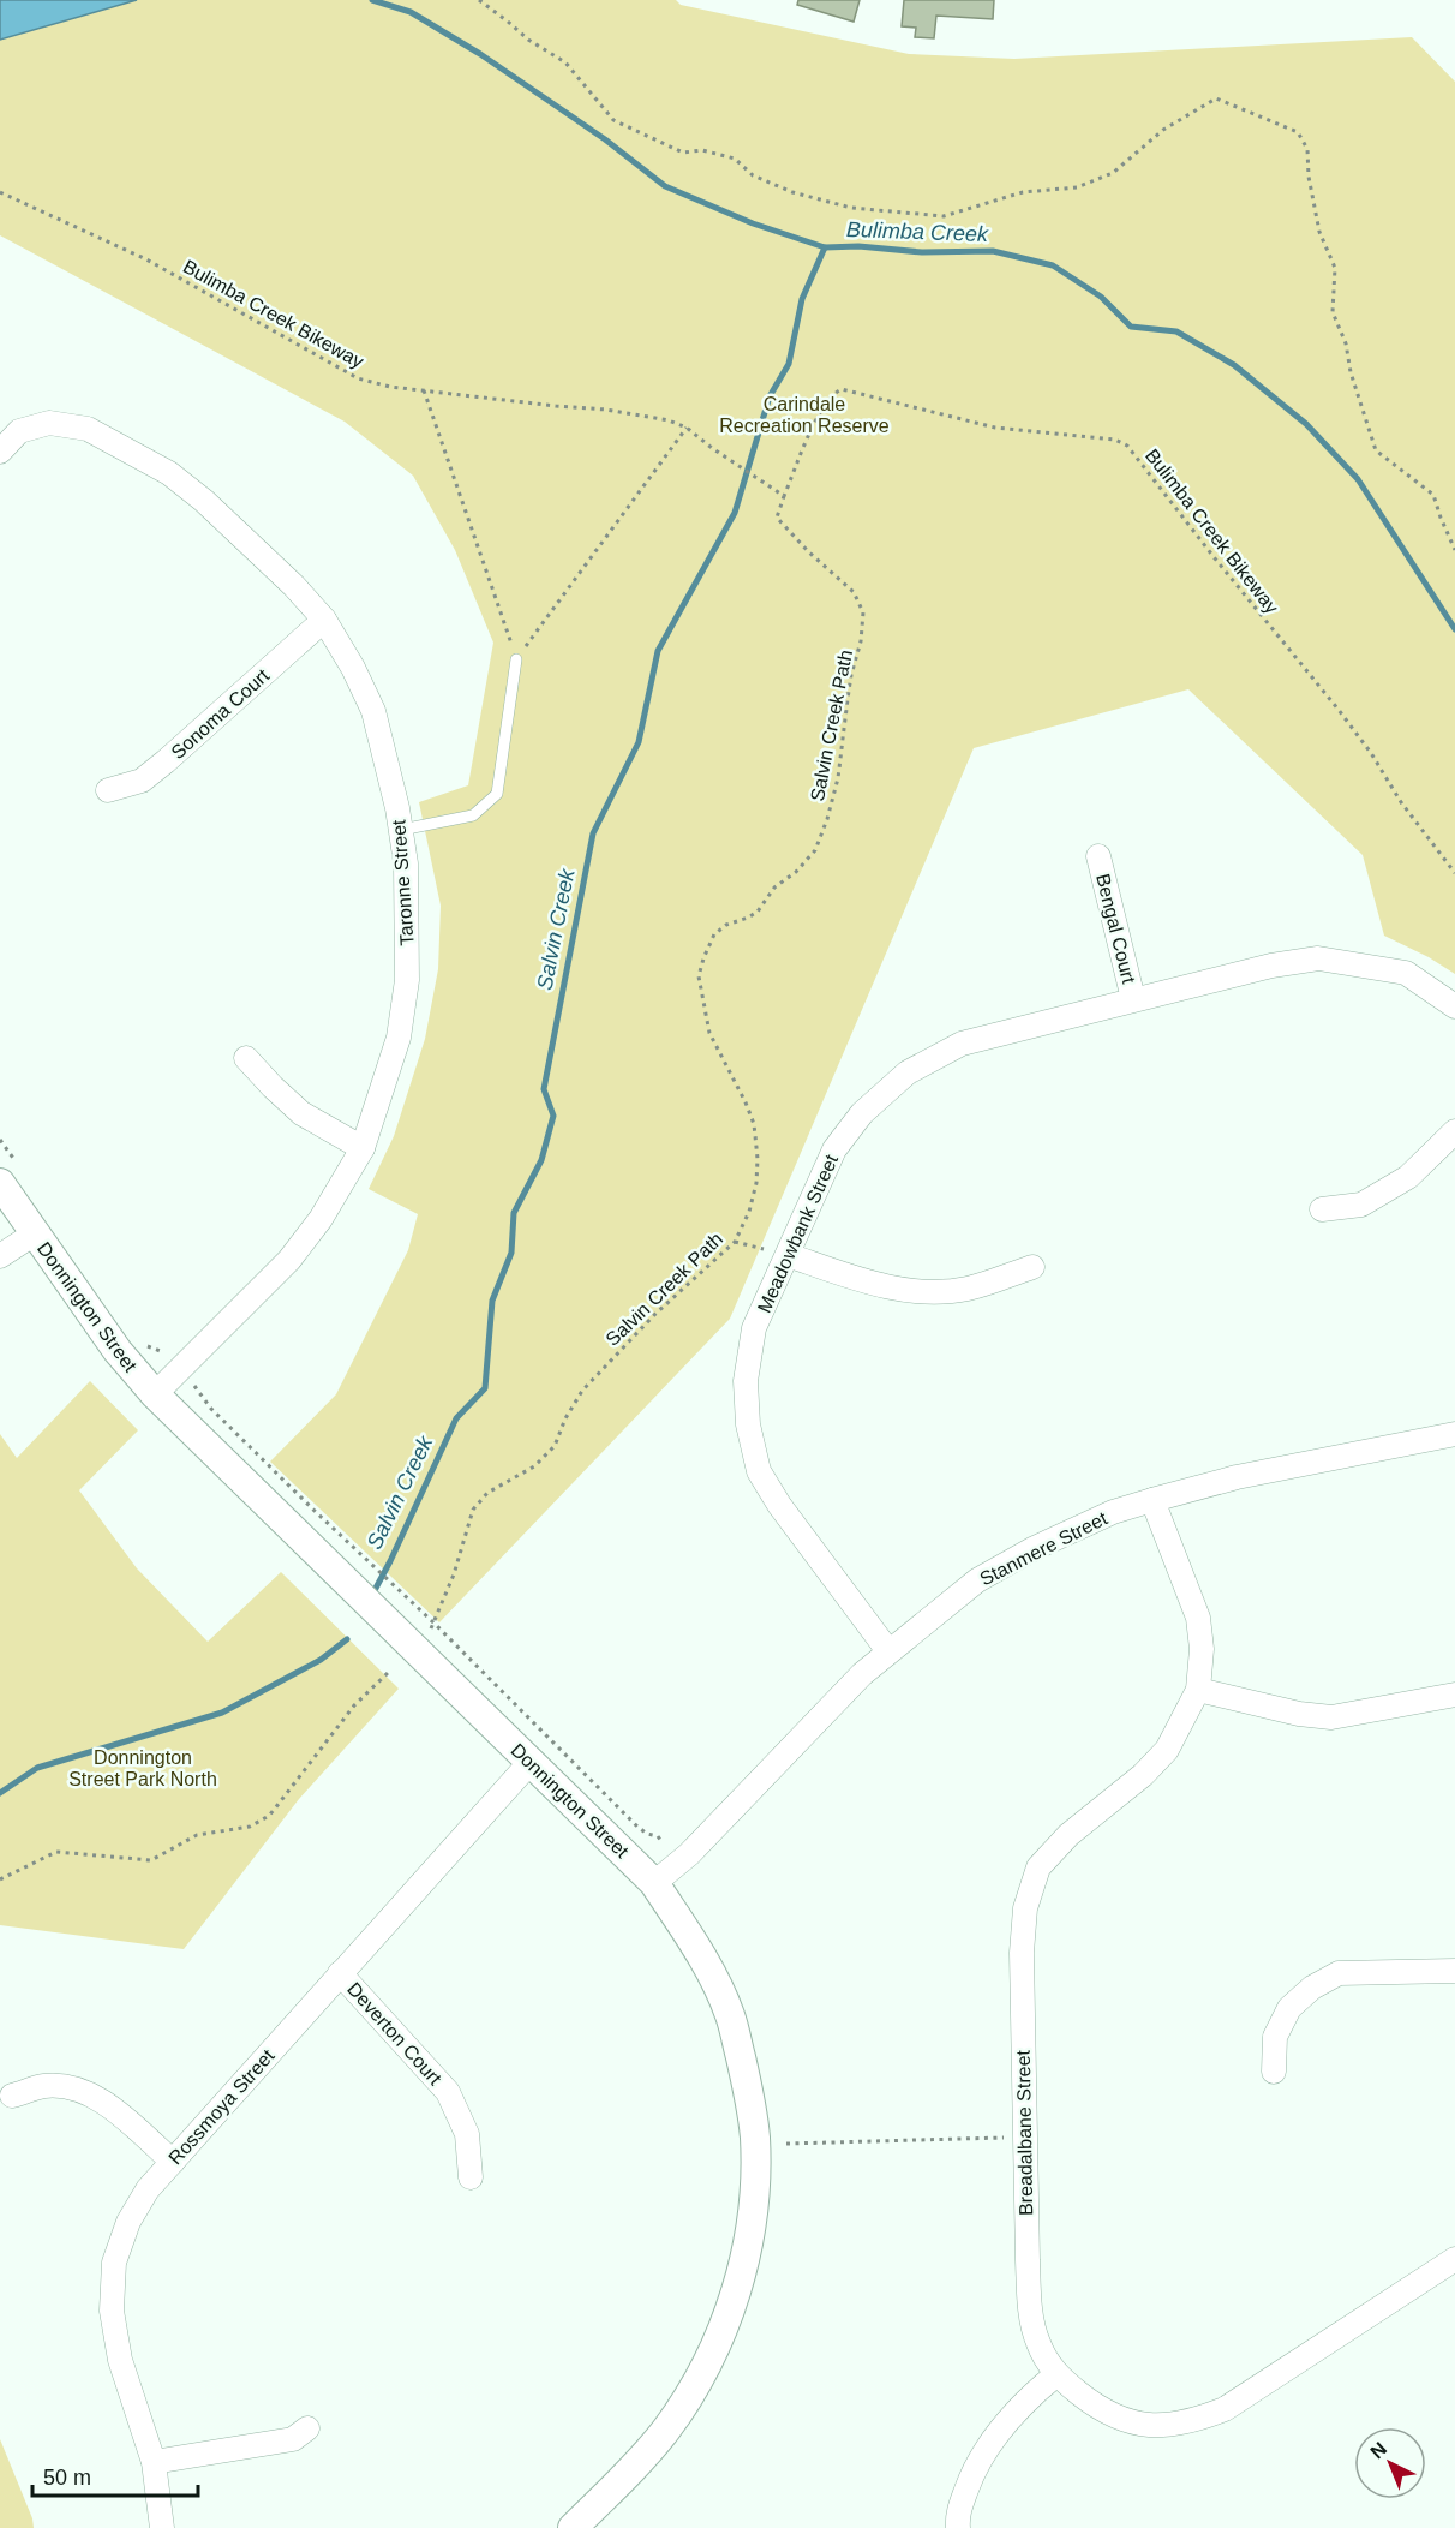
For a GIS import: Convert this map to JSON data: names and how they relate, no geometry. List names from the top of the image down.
{
  "streets": {
    "street": [
      "Sonoma Court",
      "Taronne Street",
      "Bengal Court",
      "Meadowbank Street",
      "Donnington Street",
      "Stanmere Street",
      "Deverton Court",
      "Rossmoya Street",
      "Breadalbane Street"
    ],
    "path": ["Bulimba Creek Bikeway", "Salvin Creek Path"]
  },
  "crossings": [
    ["Bulimba Creek Bikeway", "Salvin Creek Path"],
    ["Sonoma Court", "Taronne Street"],
    ["Taronne Street", "Donnington Street"],
    ["Bengal Court", "Meadowbank Street"],
    ["Meadowbank Street", "Stanmere Street"],
    ["Donnington Street", "Stanmere Street"],
    ["Donnington Street", "Rossmoya Street"],
    ["Stanmere Street", "Breadalbane Street"],
    ["Deverton Court", "Rossmoya Street"]
  ],
  "water": ["Bulimba Creek", "Salvin Creek"],
  "parks": ["Carindale Recreation Reserve", "Donnington Street Park North"],
  "scale_bar": "50 m",
  "north": "top left"
}
